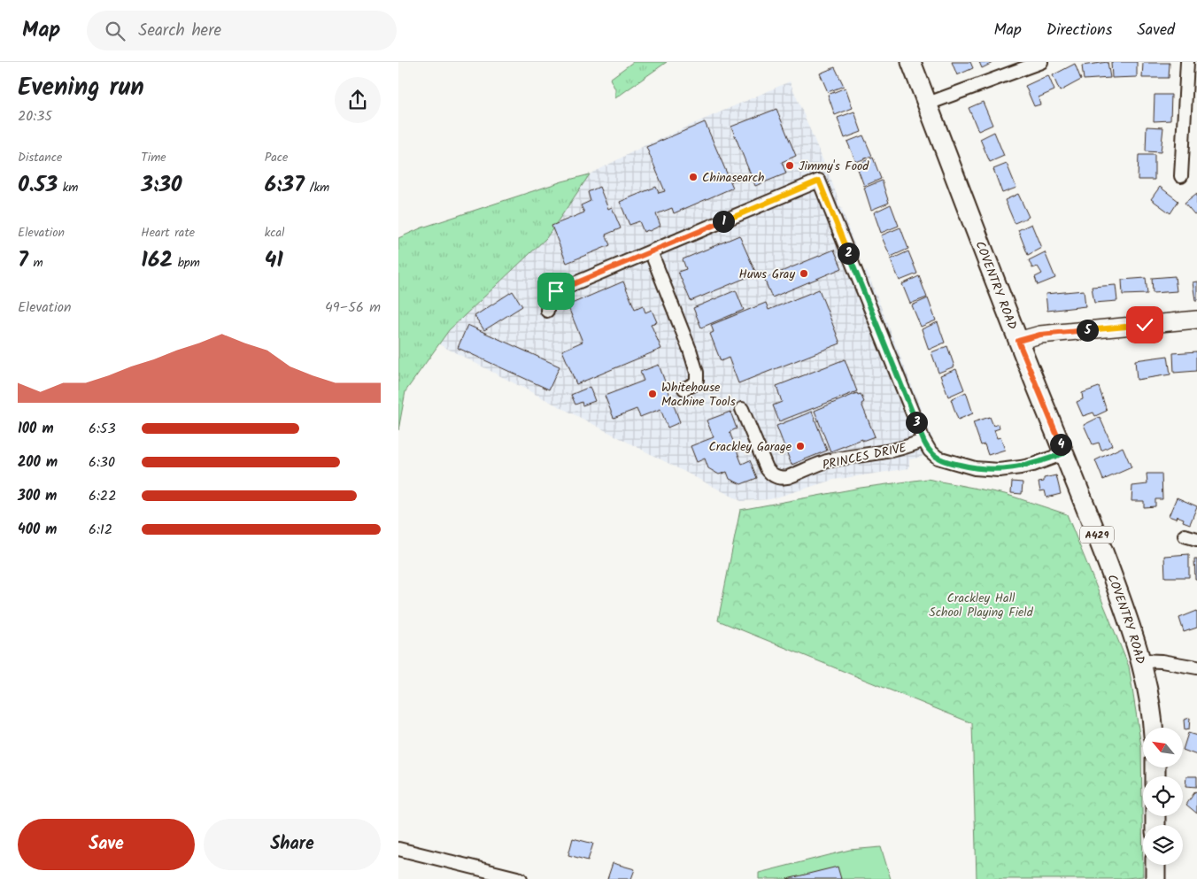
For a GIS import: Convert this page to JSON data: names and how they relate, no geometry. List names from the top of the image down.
{
  "streets": {
    "main road": ["COVENTRY ROAD", "A429"],
    "street": ["PRINCES DRIVE"]
  },
  "crossings": [
    ["COVENTRY ROAD", "PRINCES DRIVE"]
  ],
  "parks": ["Crackley Hall School Playing Field"],
  "places": [
    "Jimmy's Food",
    "Chinasearch",
    "Huws Gray",
    "Whitehouse Machine Tools",
    "Crackley Garage"
  ],
  "north": "top left",
  "page": {
    "header": "Map",
    "search": "Search here",
    "nav": ["Map", "Directions", "Saved"],
    "heading": ["Evening run", "20:35"],
    "stats": [
      ["Distance", "0.53 km"],
      ["Time", "3:30"],
      ["Pace", "6:37 /km"],
      ["Elevation", "7 m"],
      ["Heart rate", "162 bpm"],
      ["kcal", "41"]
    ],
    "pins": [
      "1",
      "2",
      "5",
      "3",
      "4"
    ],
    "chart": ["Elevation", "49–56 m"],
    "list": [
      {
        "name": "100 m",
        "note": "6:53"
      },
      {
        "name": "200 m",
        "note": "6:30"
      },
      {
        "name": "300 m",
        "note": "6:22"
      },
      {
        "name": "400 m",
        "note": "6:12"
      }
    ],
    "buttons": ["Save", "Share"]
  }
}
